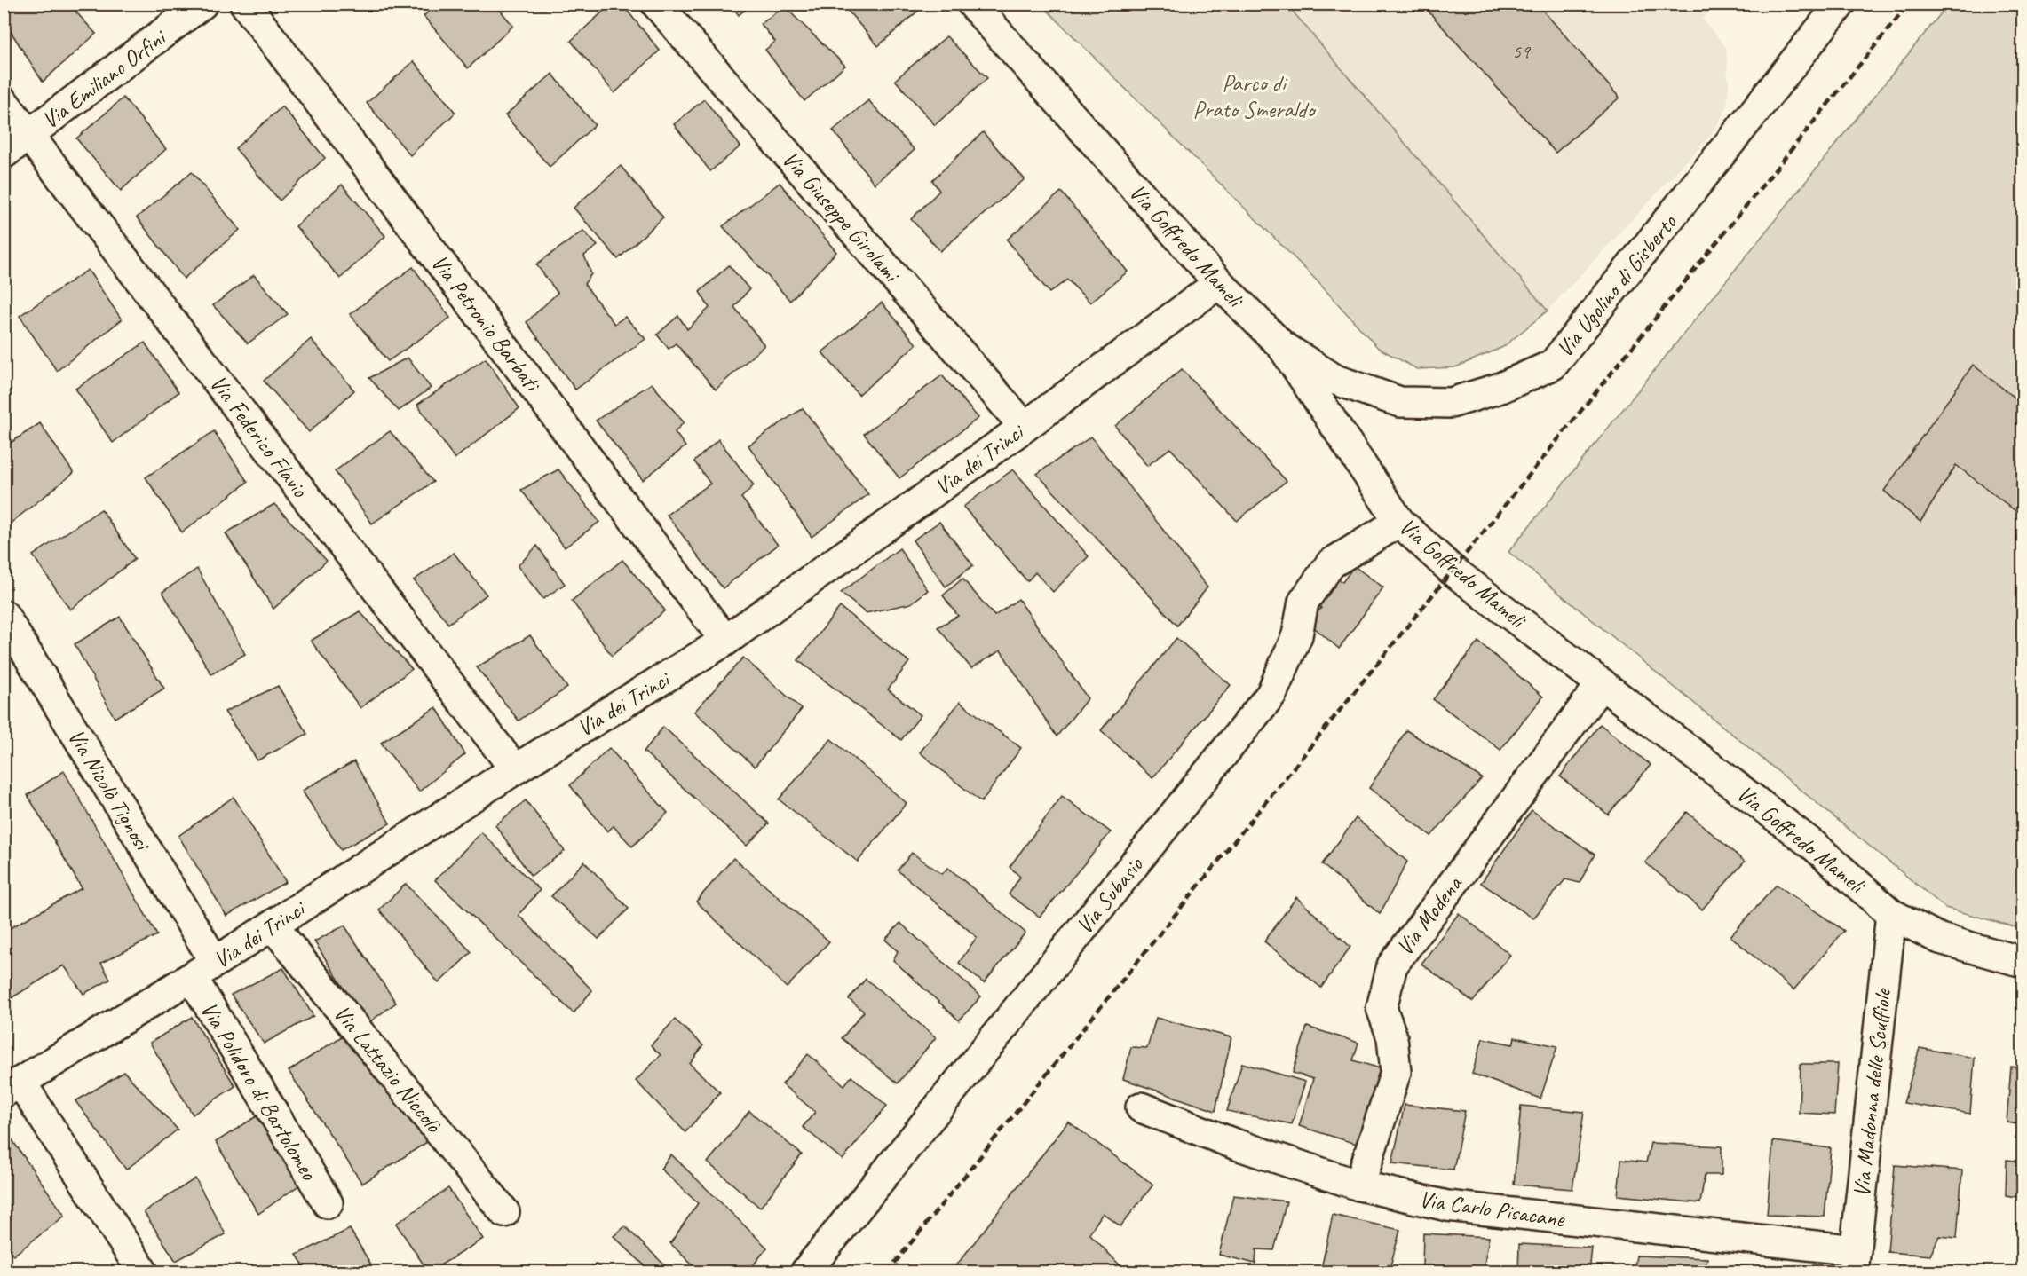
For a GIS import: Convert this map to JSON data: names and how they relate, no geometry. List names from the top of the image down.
{
  "streets": {
    "street": [
      "Via Emiliano Orfini",
      "Via Giuseppe Girolami",
      "Via Goffredo Mameli",
      "Via Ugolino di Gisberto",
      "Via Petronio Barbati",
      "Via Federico Flavio",
      "Via dei Trinci",
      "Via Nicolò Tignosi",
      "Via Subasio",
      "Via Modena",
      "Via Lattazio Niccolò",
      "Via Polidoro di Bartolomeo",
      "Via Madonna delle Scuffiole",
      "Via Carlo Pisacane"
    ]
  },
  "crossings": [
    ["Via Emiliano Orfini", "Via Federico Flavio"],
    ["Via Giuseppe Girolami", "Via dei Trinci"],
    ["Via Goffredo Mameli", "Via Ugolino di Gisberto"],
    ["Via Goffredo Mameli", "Via dei Trinci"],
    ["Via Goffredo Mameli", "Via Subasio"],
    ["Via Goffredo Mameli", "Via Modena"],
    ["Via Goffredo Mameli", "Via Madonna delle Scuffiole"],
    ["Via Petronio Barbati", "Via dei Trinci"],
    ["Via Federico Flavio", "Via dei Trinci"],
    ["Via dei Trinci", "Via Nicolò Tignosi"],
    ["Via dei Trinci", "Via Lattazio Niccolò"],
    ["Via dei Trinci", "Via Polidoro di Bartolomeo"],
    ["Via Nicolò Tignosi", "Via Polidoro di Bartolomeo"],
    ["Via Modena", "Via Carlo Pisacane"],
    ["Via Madonna delle Scuffiole", "Via Carlo Pisacane"]
  ],
  "parks": ["Parco di Prato Smeraldo"],
  "house_numbers": ["59"]
}
